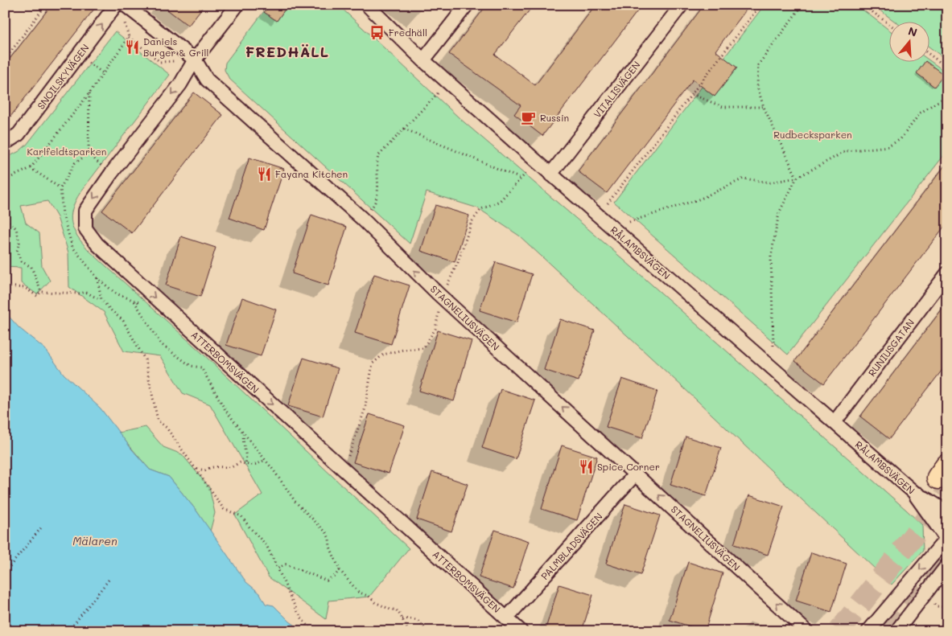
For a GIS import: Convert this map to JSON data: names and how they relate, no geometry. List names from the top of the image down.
{
  "streets": {
    "street": [
      "SNOILSKYVÄGEN",
      "VITALISVÄGEN",
      "RÅLAMBSVÄGEN",
      "STAGNELIUSVÄGEN",
      "RUNIUSGATAN",
      "ATTERBOMSVÄGEN",
      "PALMBLADSVÄGEN"
    ]
  },
  "crossings": [
    ["VITALISVÄGEN", "RÅLAMBSVÄGEN"],
    ["RÅLAMBSVÄGEN", "RUNIUSGATAN"],
    ["STAGNELIUSVÄGEN", "ATTERBOMSVÄGEN"],
    ["STAGNELIUSVÄGEN", "PALMBLADSVÄGEN"],
    ["ATTERBOMSVÄGEN", "PALMBLADSVÄGEN"]
  ],
  "one_way": ["SNOILSKYVÄGEN", "STAGNELIUSVÄGEN", "ATTERBOMSVÄGEN"],
  "districts": ["FREDHÄLL"],
  "water": ["Mälaren"],
  "parks": ["Rudbecksparken", "Karlfeldtsparken"],
  "places": {
    "bus stop": ["Fredhäll"],
    "restaurant": ["Daniels Burger & Grill", "Fayana Kitchen", "Spice Corner"],
    "cafe": ["Russin"]
  },
  "north": "top"
}
